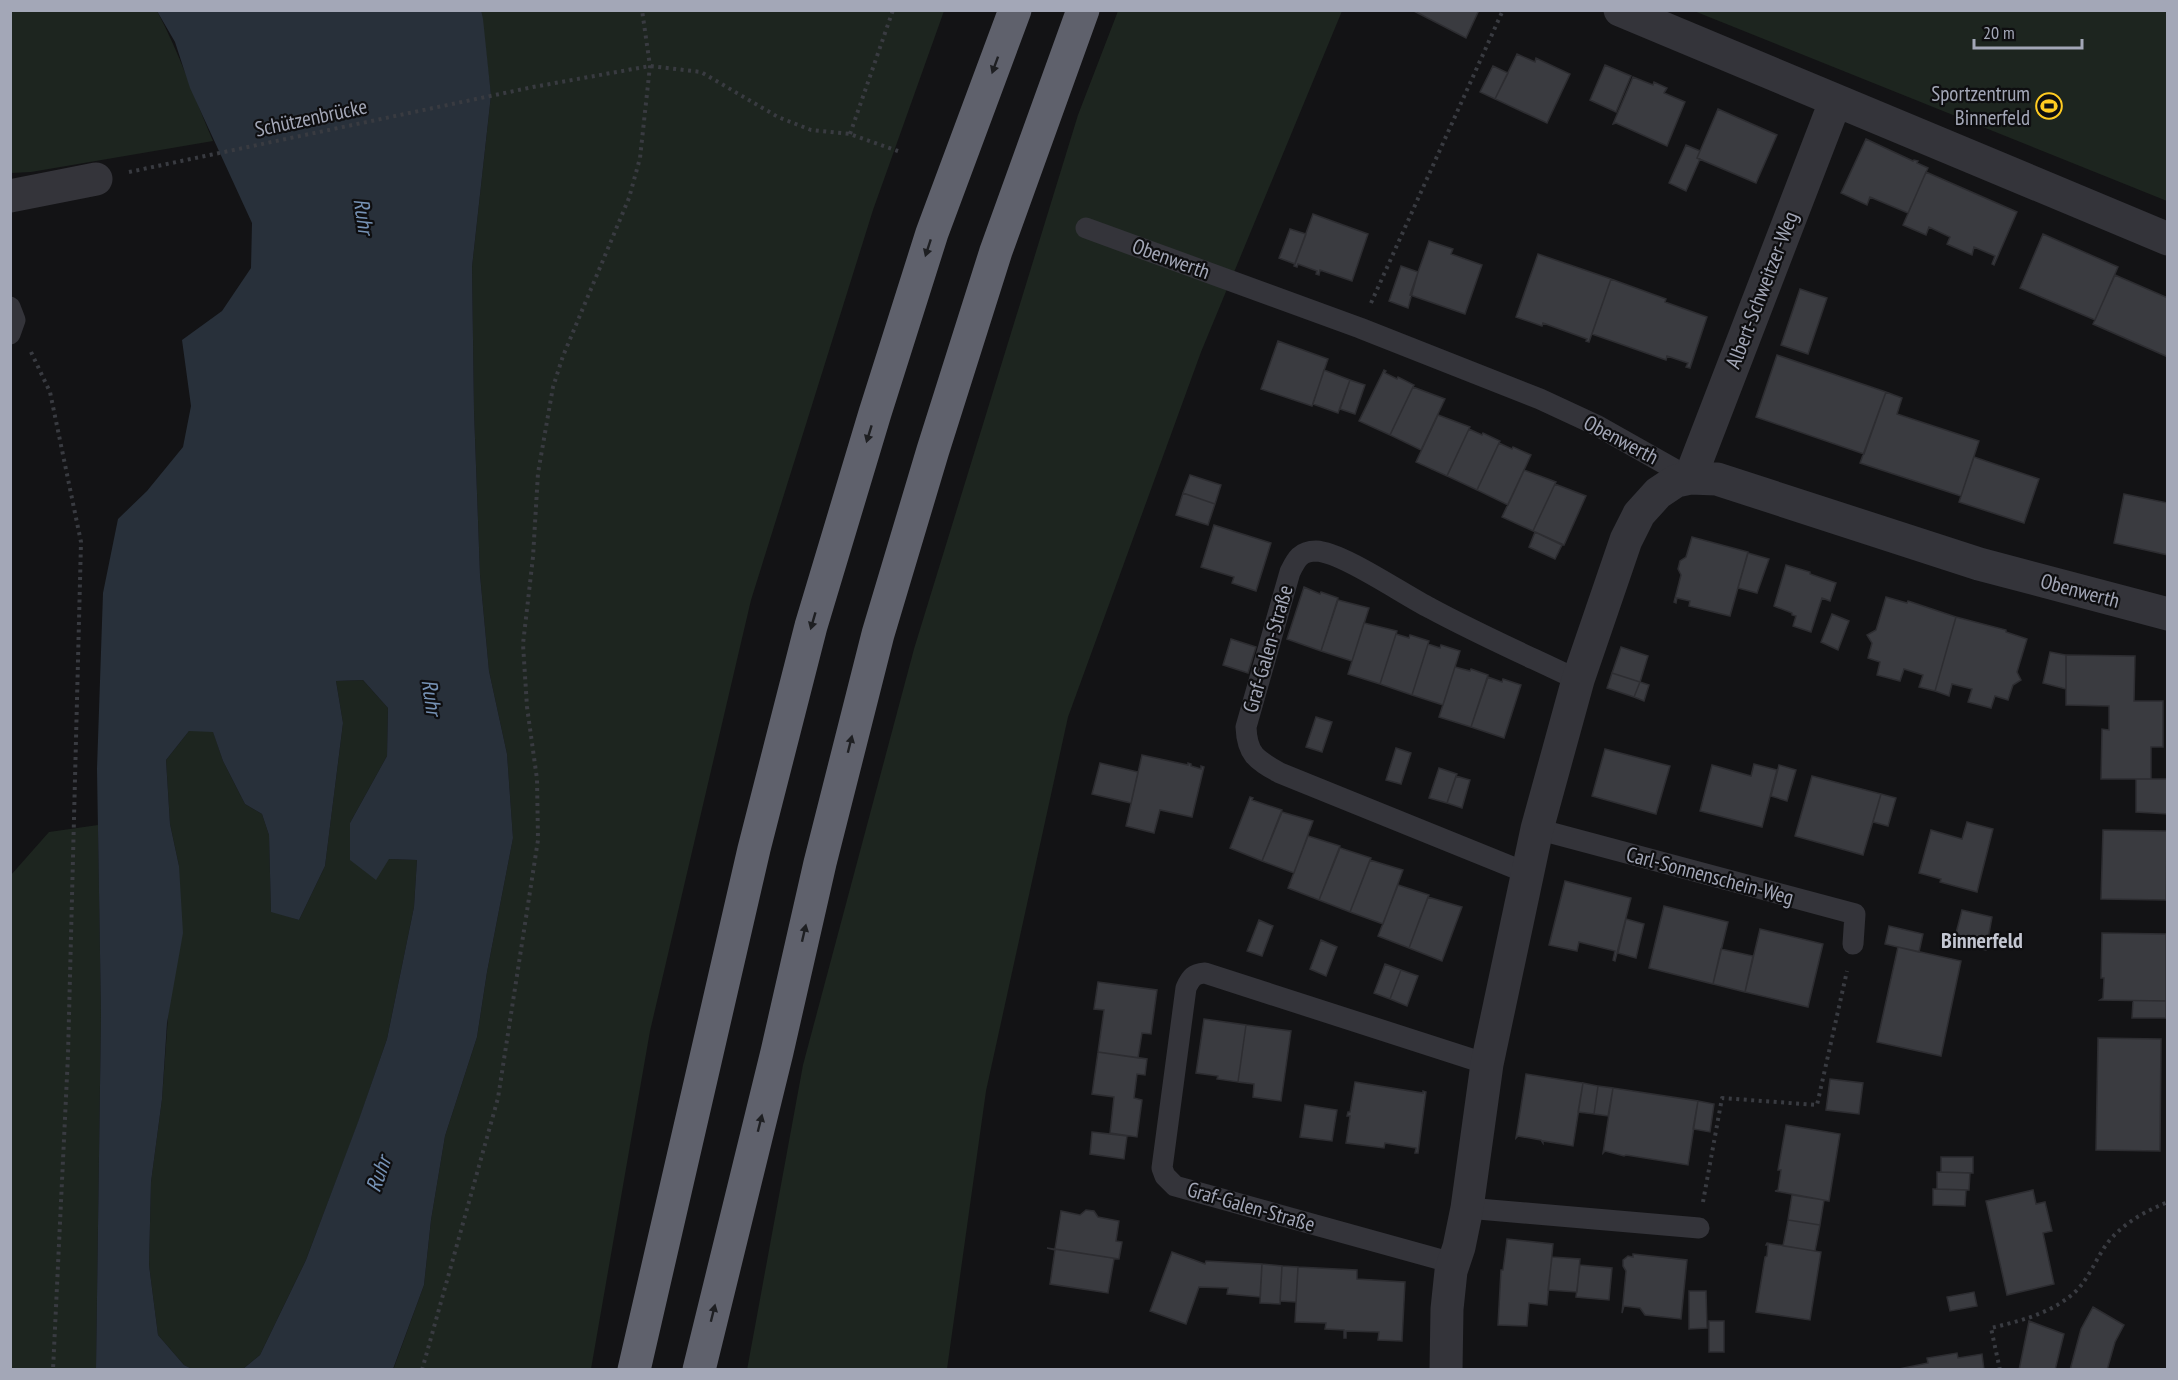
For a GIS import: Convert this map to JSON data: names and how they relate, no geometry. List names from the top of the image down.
{
  "streets": {
    "street": ["Obenwerth", "Albert-Schweitzer-Weg"],
    "lane": ["Graf-Galen-Straße", "Carl-Sonnenschein-Weg"],
    "path": ["Schützenbrücke"]
  },
  "crossings": [
    ["Obenwerth", "Albert-Schweitzer-Weg"]
  ],
  "districts": ["Binnerfeld"],
  "water": ["Ruhr"],
  "places": {
    "sports": ["Sportzentrum Binnerfeld"]
  },
  "scale_bar": "20 m"
}
